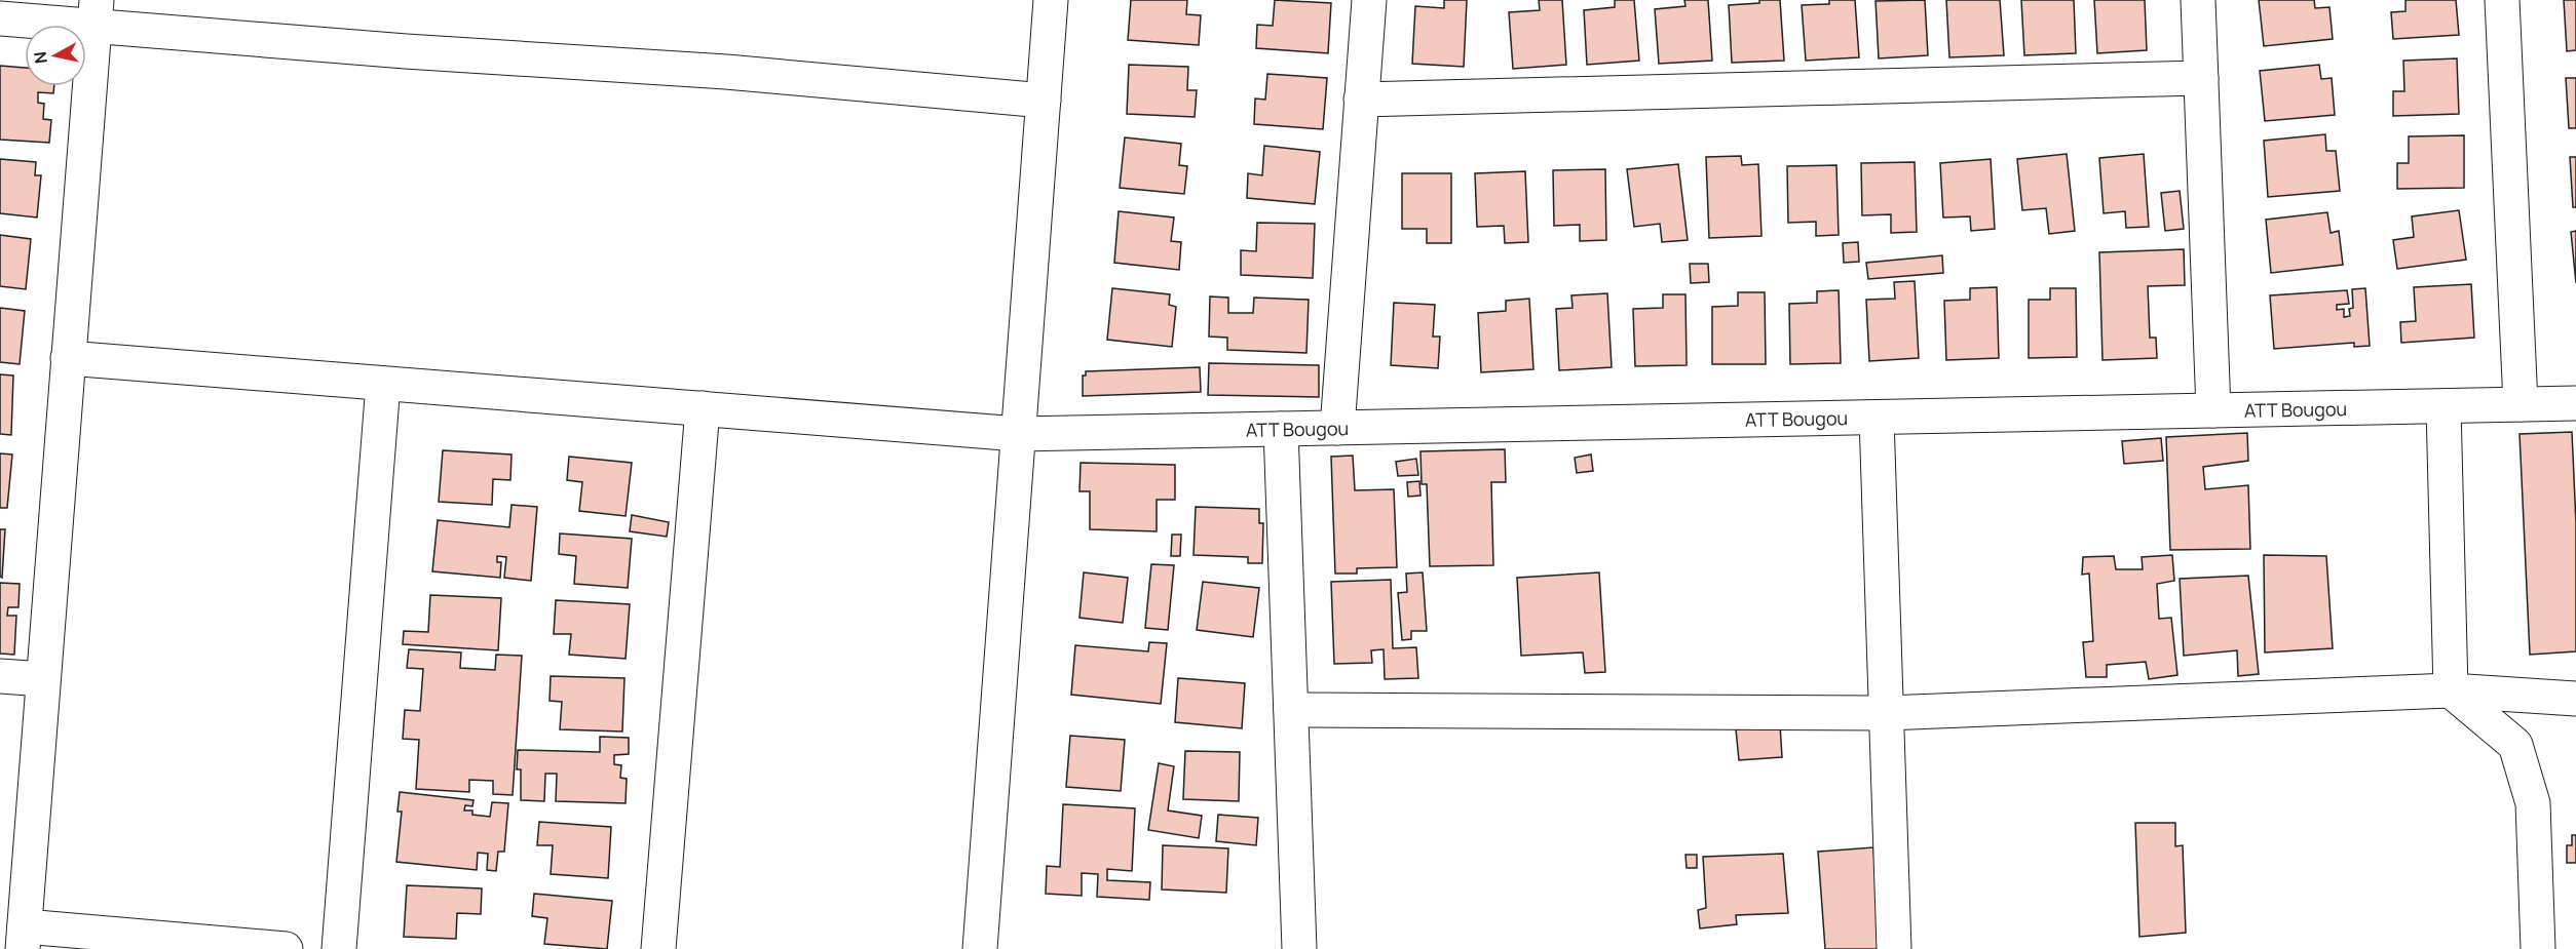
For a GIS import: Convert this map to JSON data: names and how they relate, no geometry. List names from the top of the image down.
{
  "streets": {
    "street": ["ATT Bougou"]
  },
  "north": "left"
}
